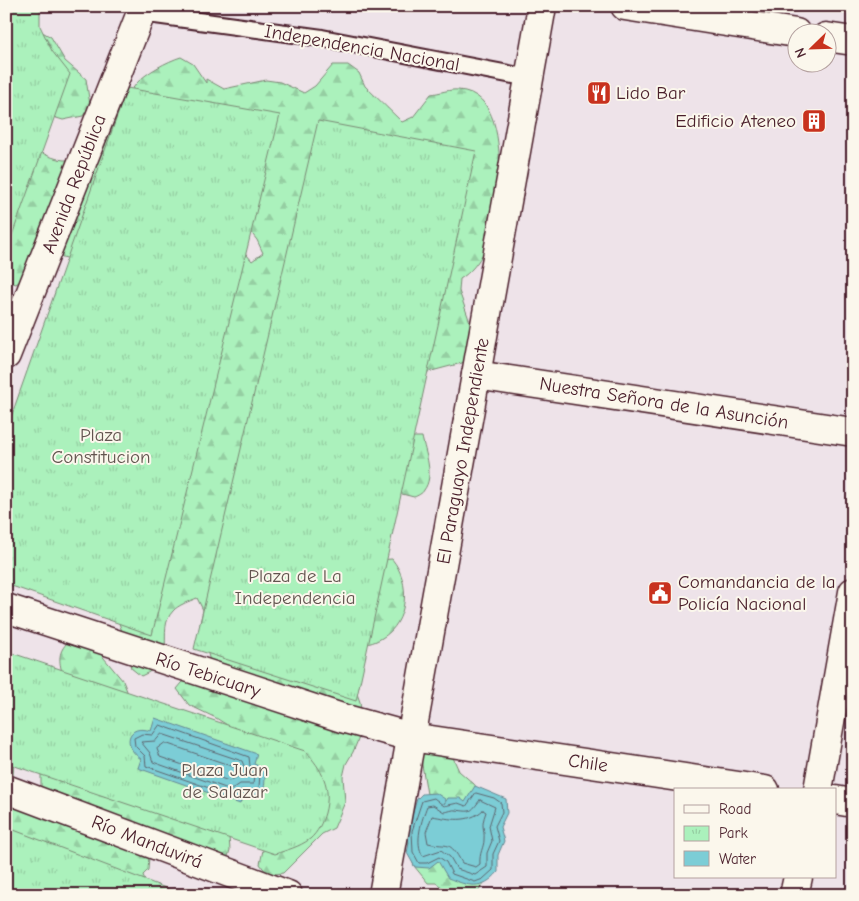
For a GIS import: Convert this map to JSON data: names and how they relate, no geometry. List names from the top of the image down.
{
  "streets": {
    "main road": [
      "Avenida República",
      "Nuestra Señora de la Asunción",
      "El Paraguayo Independiente",
      "Río Tebicuary",
      "Chile",
      "Río Manduvirá"
    ],
    "lane": ["Independencia Nacional"]
  },
  "crossings": [
    ["Independencia Nacional", "Avenida República"],
    ["Independencia Nacional", "El Paraguayo Independiente"],
    ["Nuestra Señora de la Asunción", "El Paraguayo Independiente"],
    ["El Paraguayo Independiente", "Río Tebicuary"],
    ["El Paraguayo Independiente", "Chile"],
    ["Río Tebicuary", "Chile"]
  ],
  "parks": ["Plaza Constitucion", "Plaza de La Independencia", "Plaza Juan de Salazar"],
  "places": {
    "restaurant": ["Lido Bar"],
    "building": ["Edificio Ateneo"],
    "public building": ["Comandancia de la Policía Nacional"]
  },
  "legend": ["Road", "Park", "Water"],
  "north": "bottom left"
}
